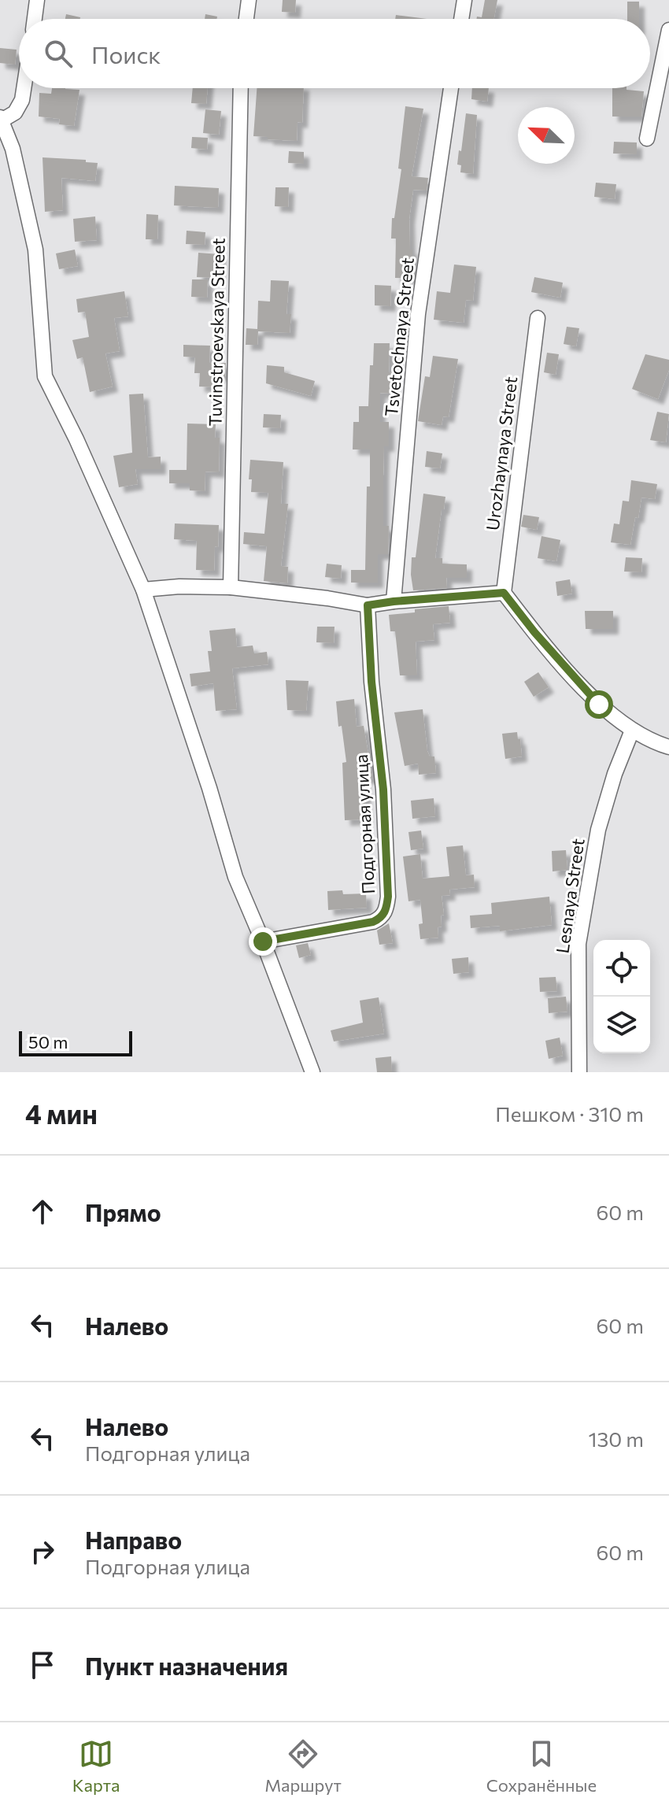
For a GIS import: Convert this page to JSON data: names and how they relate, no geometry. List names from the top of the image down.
{
  "streets": {
    "street": [
      "Tuvinstroevskaya Street",
      "Tsvetochnaya Street",
      "Urozhaynaya Street",
      "Подгорная улица",
      "Lesnaya Street"
    ]
  },
  "scale_bar": "50 m",
  "north": "top left",
  "page": {
    "search": "Поиск",
    "scale": "50 m",
    "heading": ["4 мин", "Пешком · 310 m"],
    "list": [
      ["Прямо", "60 m"],
      ["Налево", "60 m"],
      ["Налево", "Подгорная улица", "130 m"],
      ["Направо", "Подгорная улица", "60 m"],
      "Пункт назначения"
    ],
    "nav": ["Карта", "Маршрут", "Сохранённые"]
  }
}
